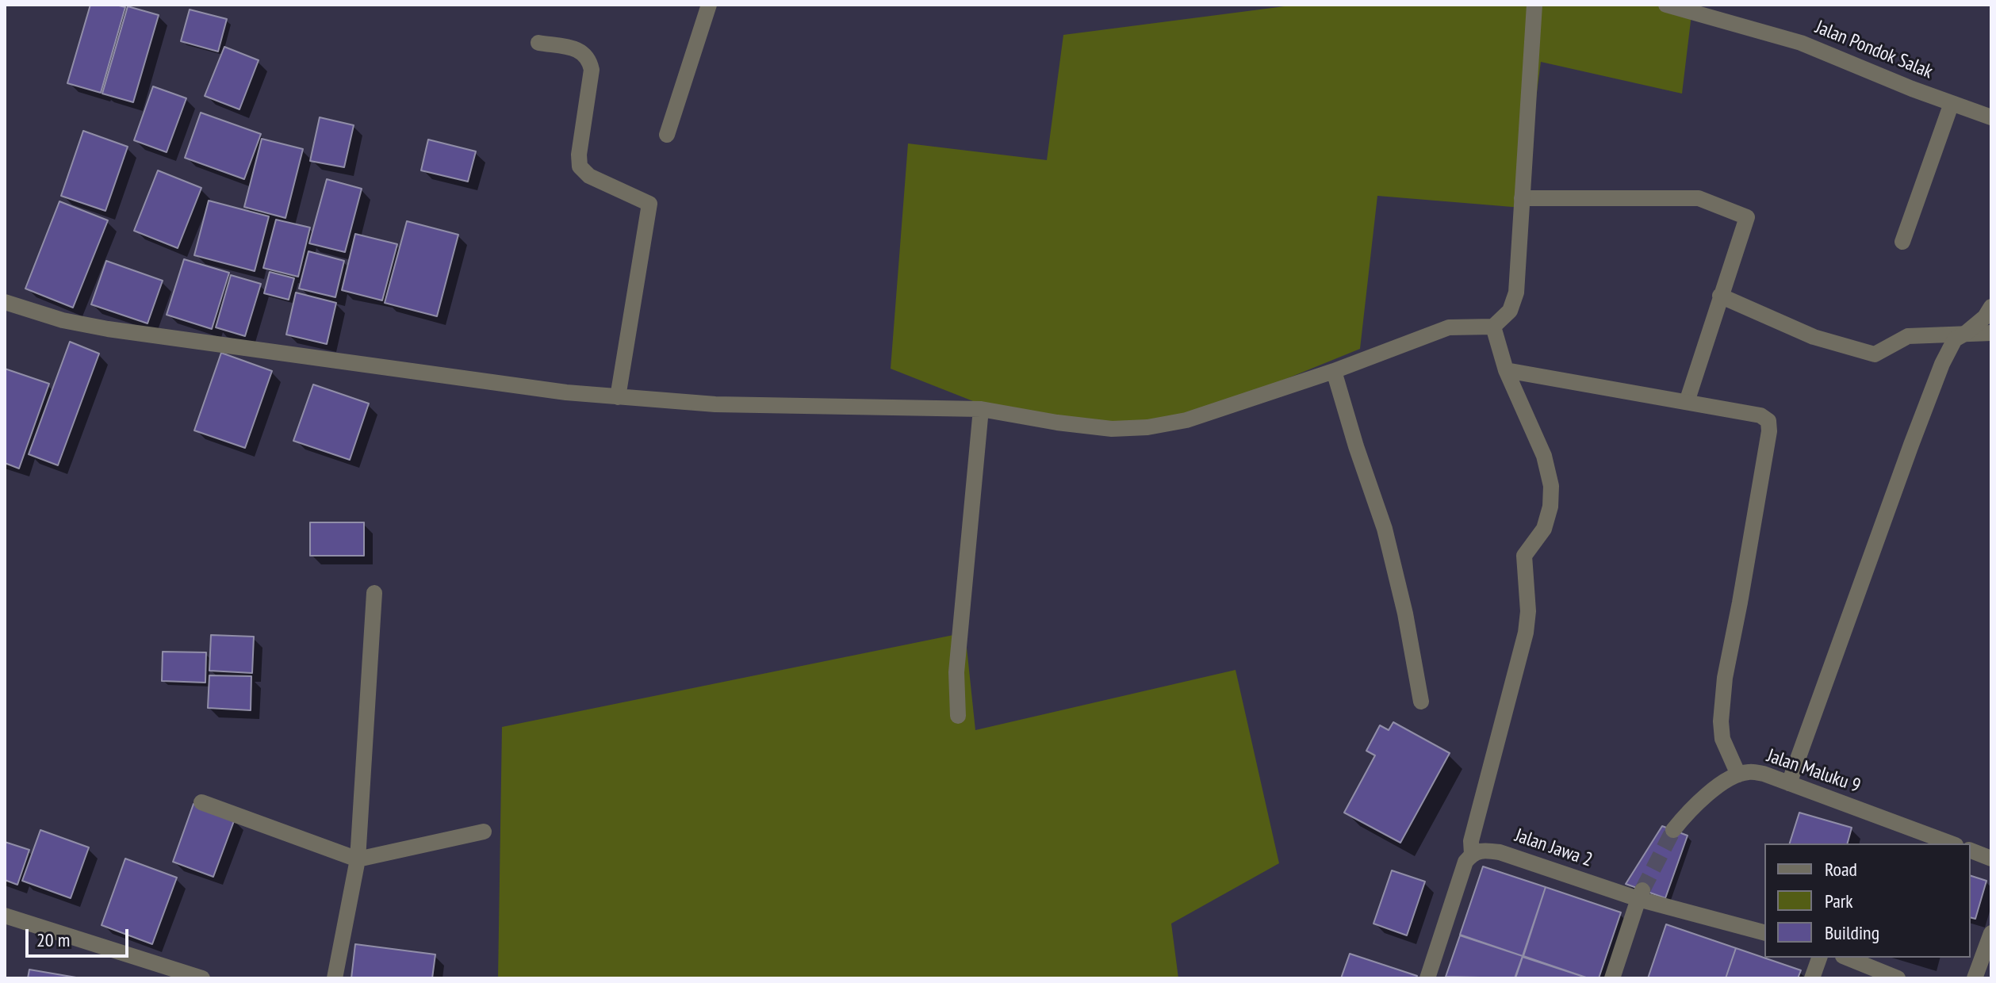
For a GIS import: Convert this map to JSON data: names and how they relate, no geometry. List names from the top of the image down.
{
  "streets": {
    "street": ["Jalan Pondok Salak", "Jalan Maluku 9", "Jalan Jawa 2"]
  },
  "legend": ["Road", "Park", "Building"],
  "scale_bar": "20 m"
}
